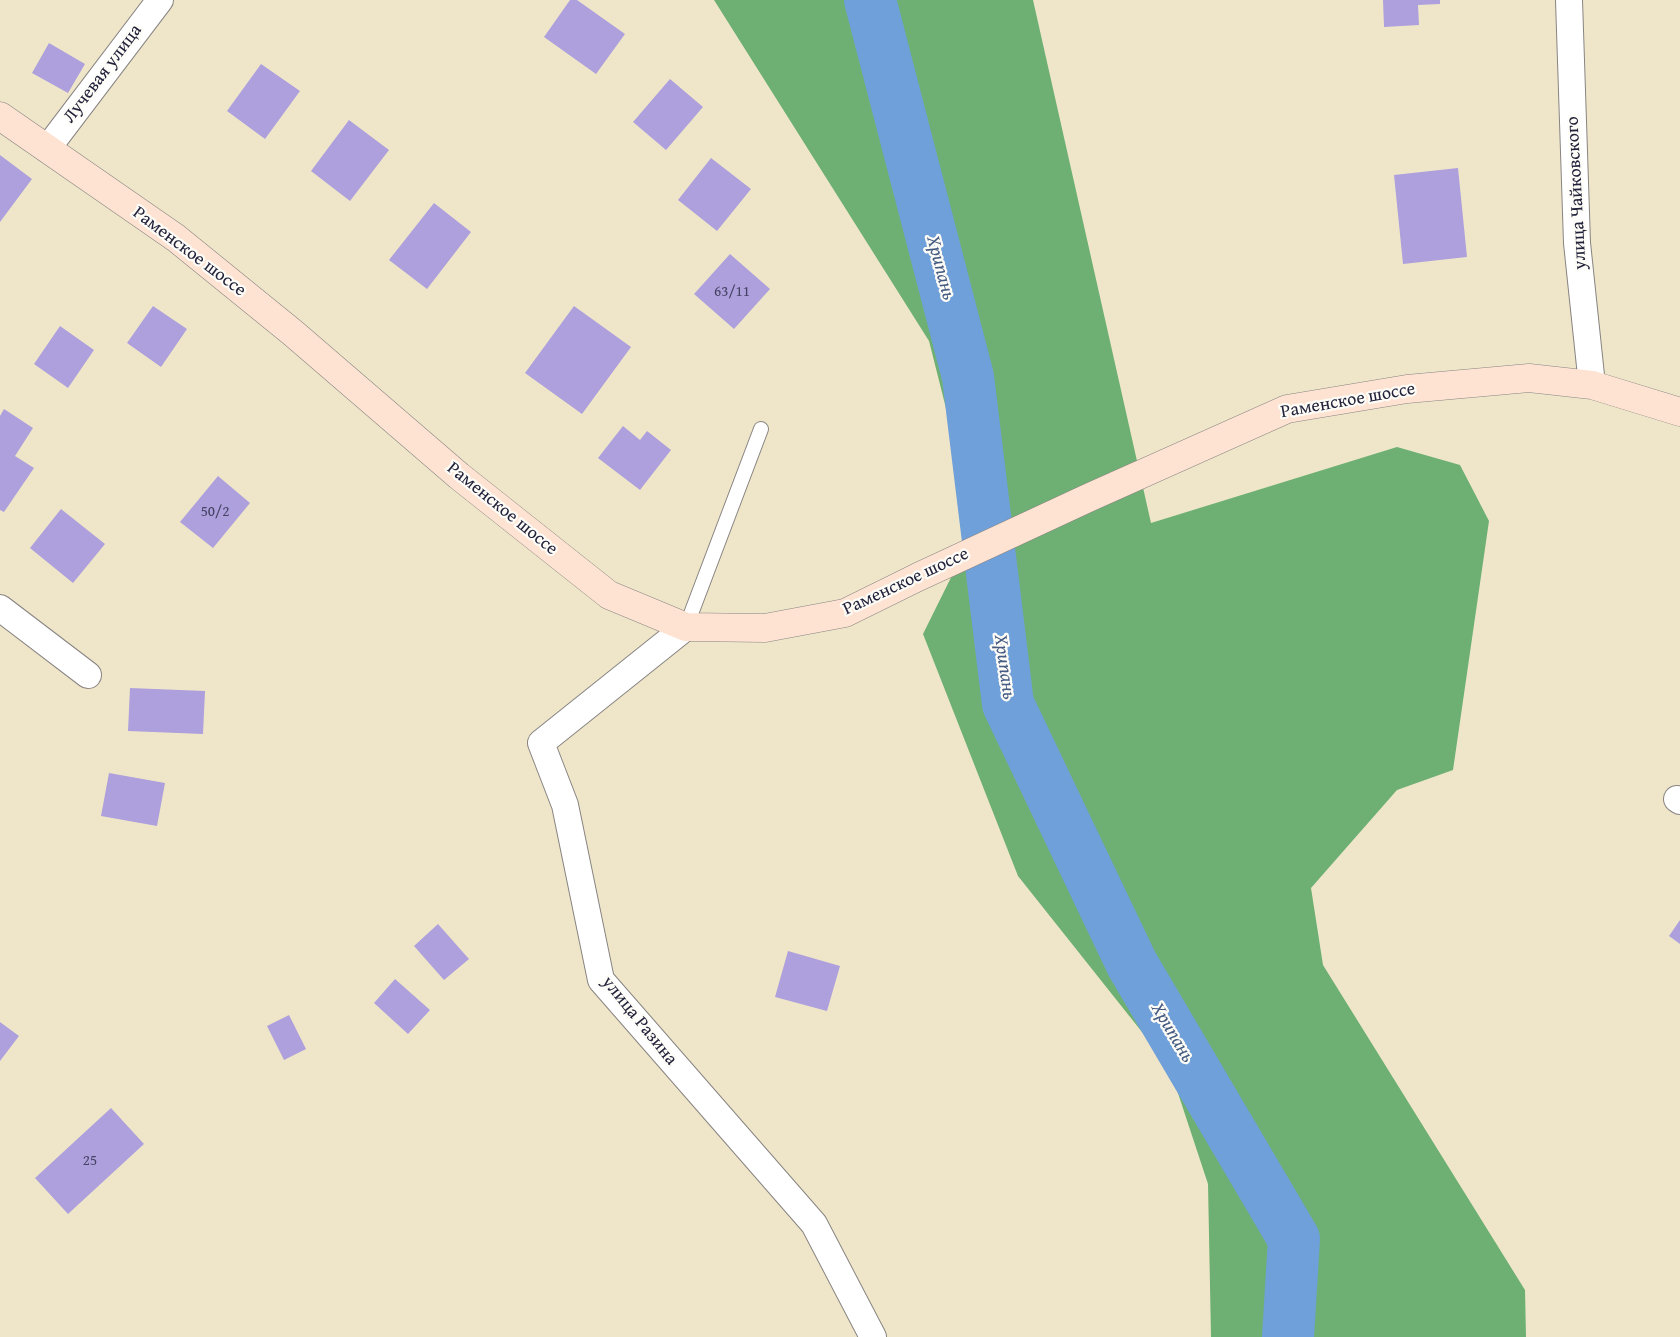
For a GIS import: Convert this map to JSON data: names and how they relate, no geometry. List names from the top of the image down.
{
  "streets": {
    "main road": ["Раменское шоссе"],
    "street": ["Лучевая улица", "улица Чайковского", "улица Разина"]
  },
  "crossings": [
    ["Лучевая улица", "Раменское шоссе"],
    ["улица Чайковского", "Раменское шоссе"],
    ["Раменское шоссе", "улица Разина"]
  ],
  "water": ["Хрипань"],
  "house_numbers": ["63/11", "50/2", "25"]
}
